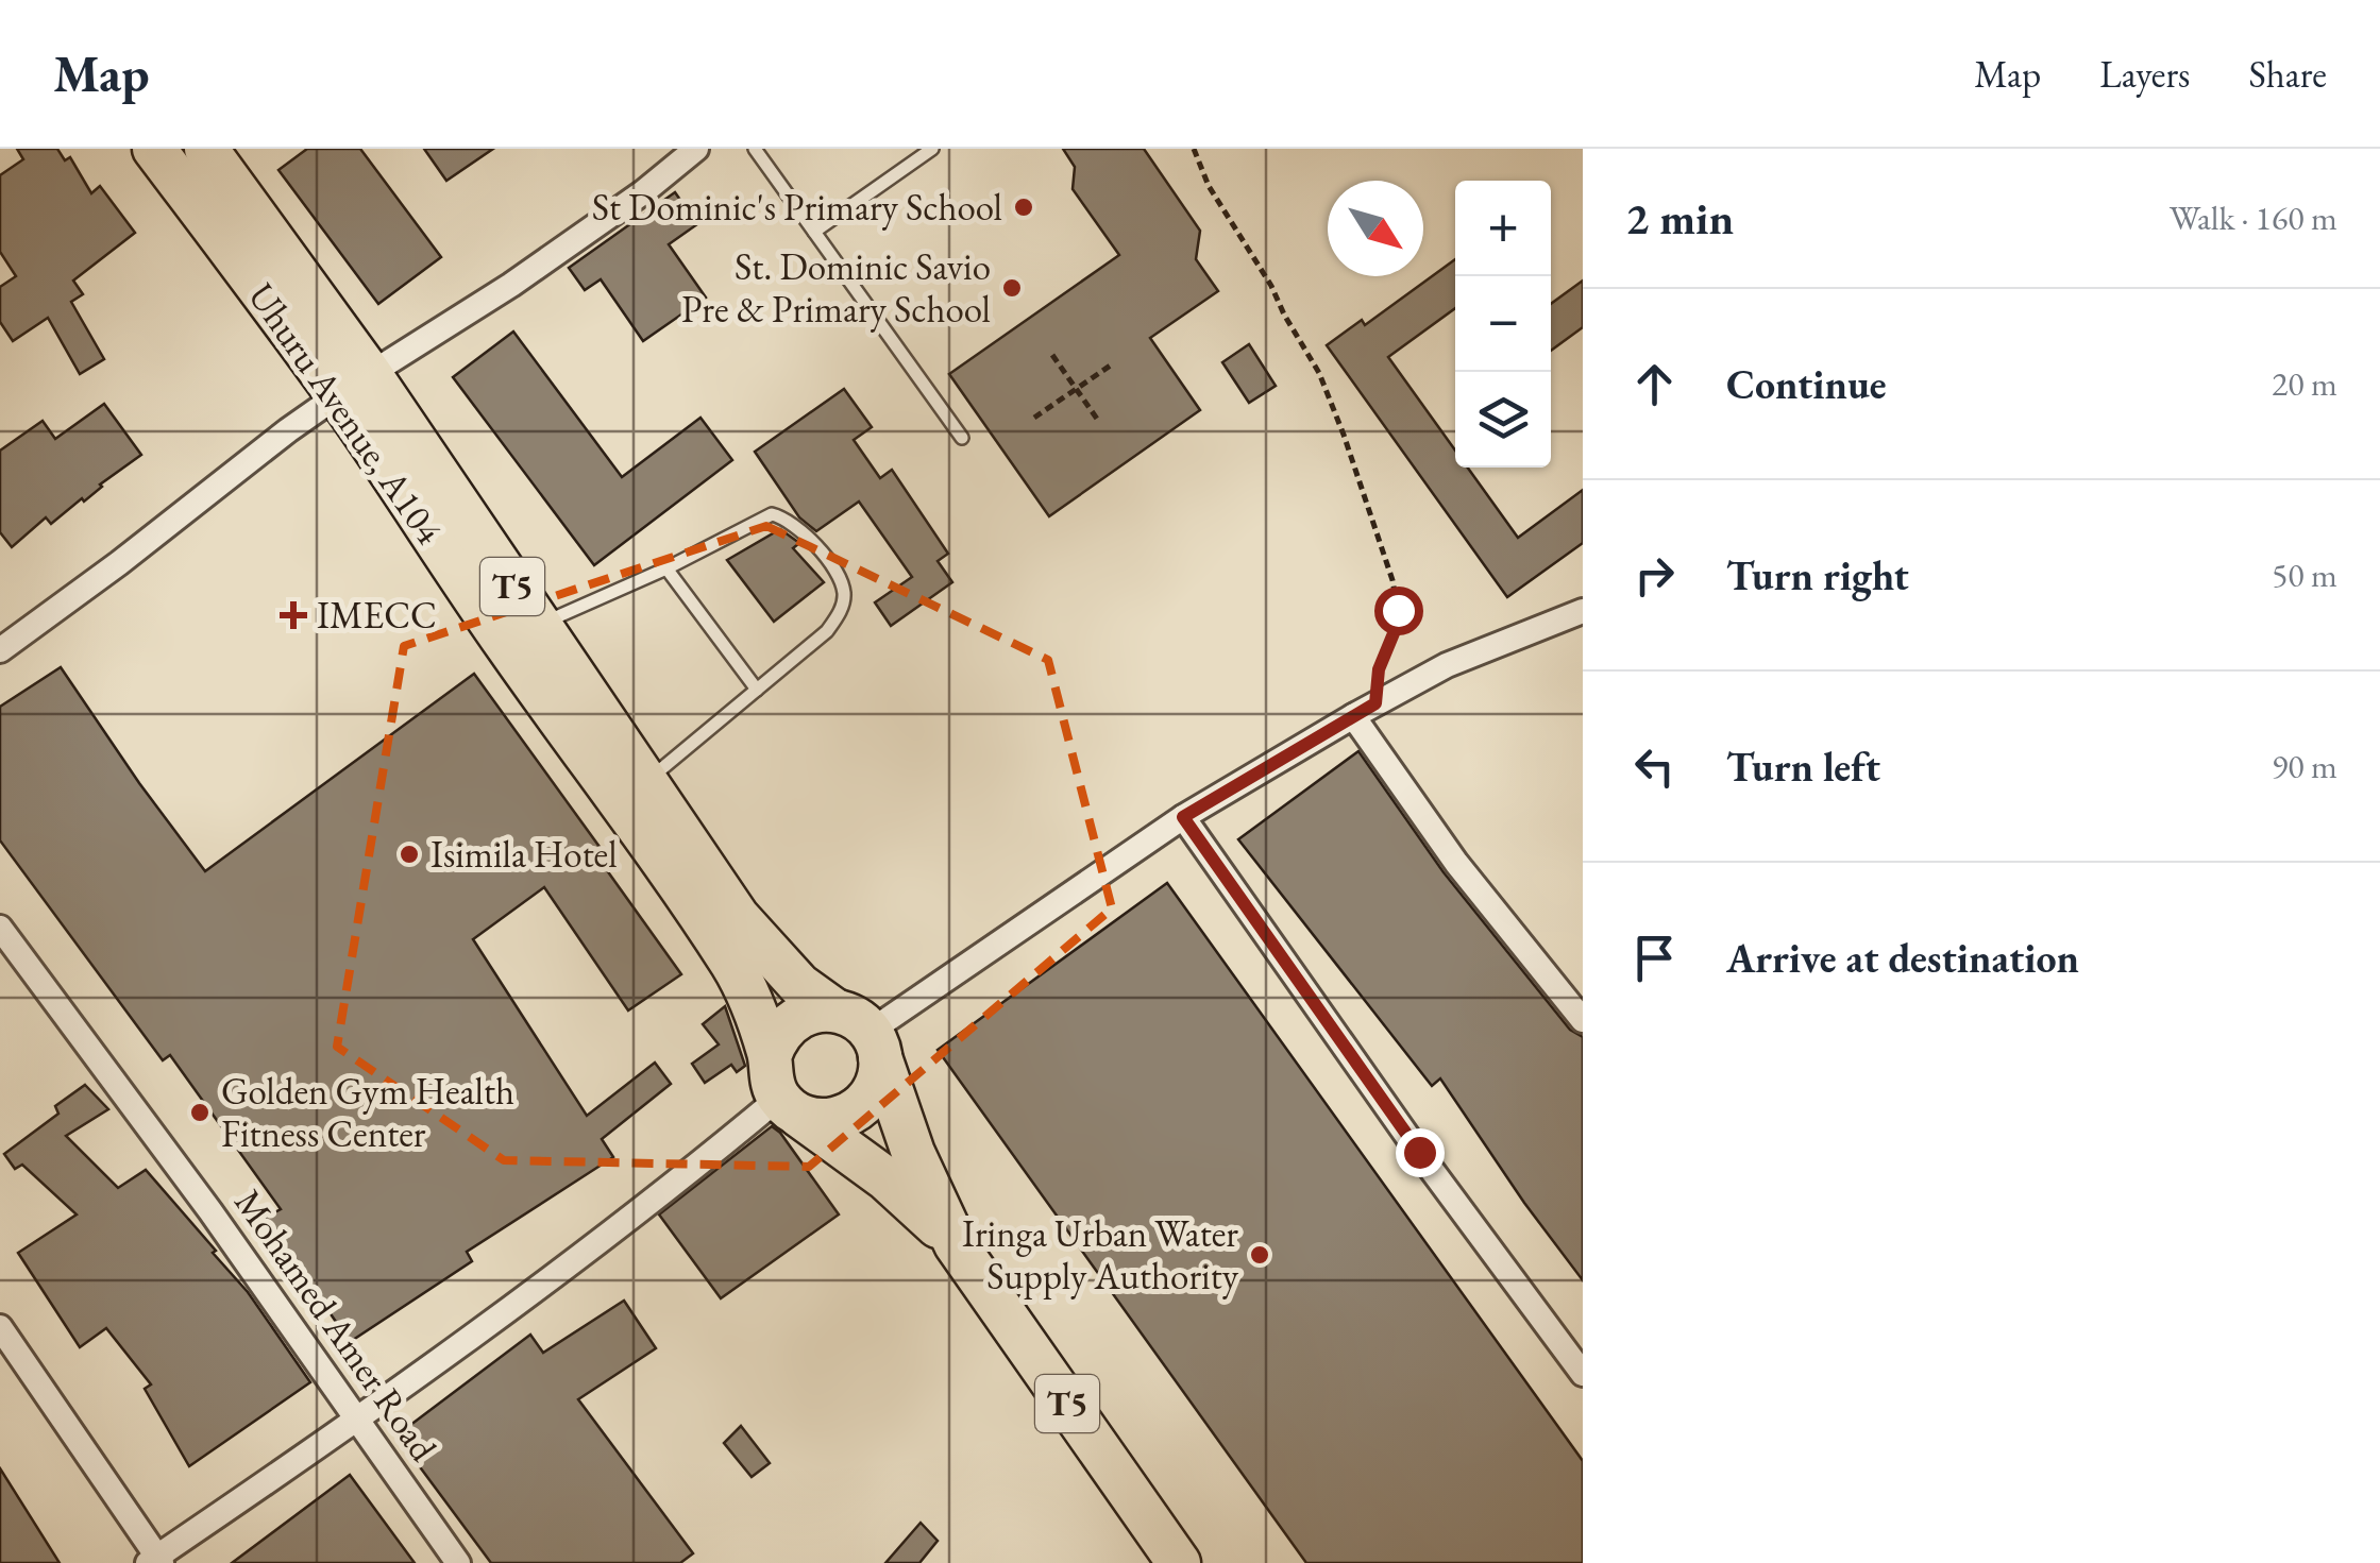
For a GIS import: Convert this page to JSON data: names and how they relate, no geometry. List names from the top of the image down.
{
  "streets": {
    "highway": ["Uhuru Avenue, A104", "T5"],
    "street": ["Mohamed Amer Road"]
  },
  "crossings": [
    ["Uhuru Avenue, A104", "T5"]
  ],
  "places": {
    "other": [
      "St Dominic's Primary School",
      "St. Dominic Savio Pre & Primary School",
      "Isimila Hotel",
      "Golden Gym Health Fitness Center",
      "Iringa Urban Water Supply Authority"
    ],
    "health": ["IMECC"]
  },
  "north": "bottom right",
  "page": {
    "header": "Map",
    "nav": ["Map", "Layers", "Share"],
    "heading": ["2 min", "Walk · 160 m"],
    "map_buttons": ["+", "−"],
    "list": [
      ["Continue", "20 m"],
      ["Turn right", "50 m"],
      ["Turn left", "90 m"],
      "Arrive at destination"
    ]
  }
}
